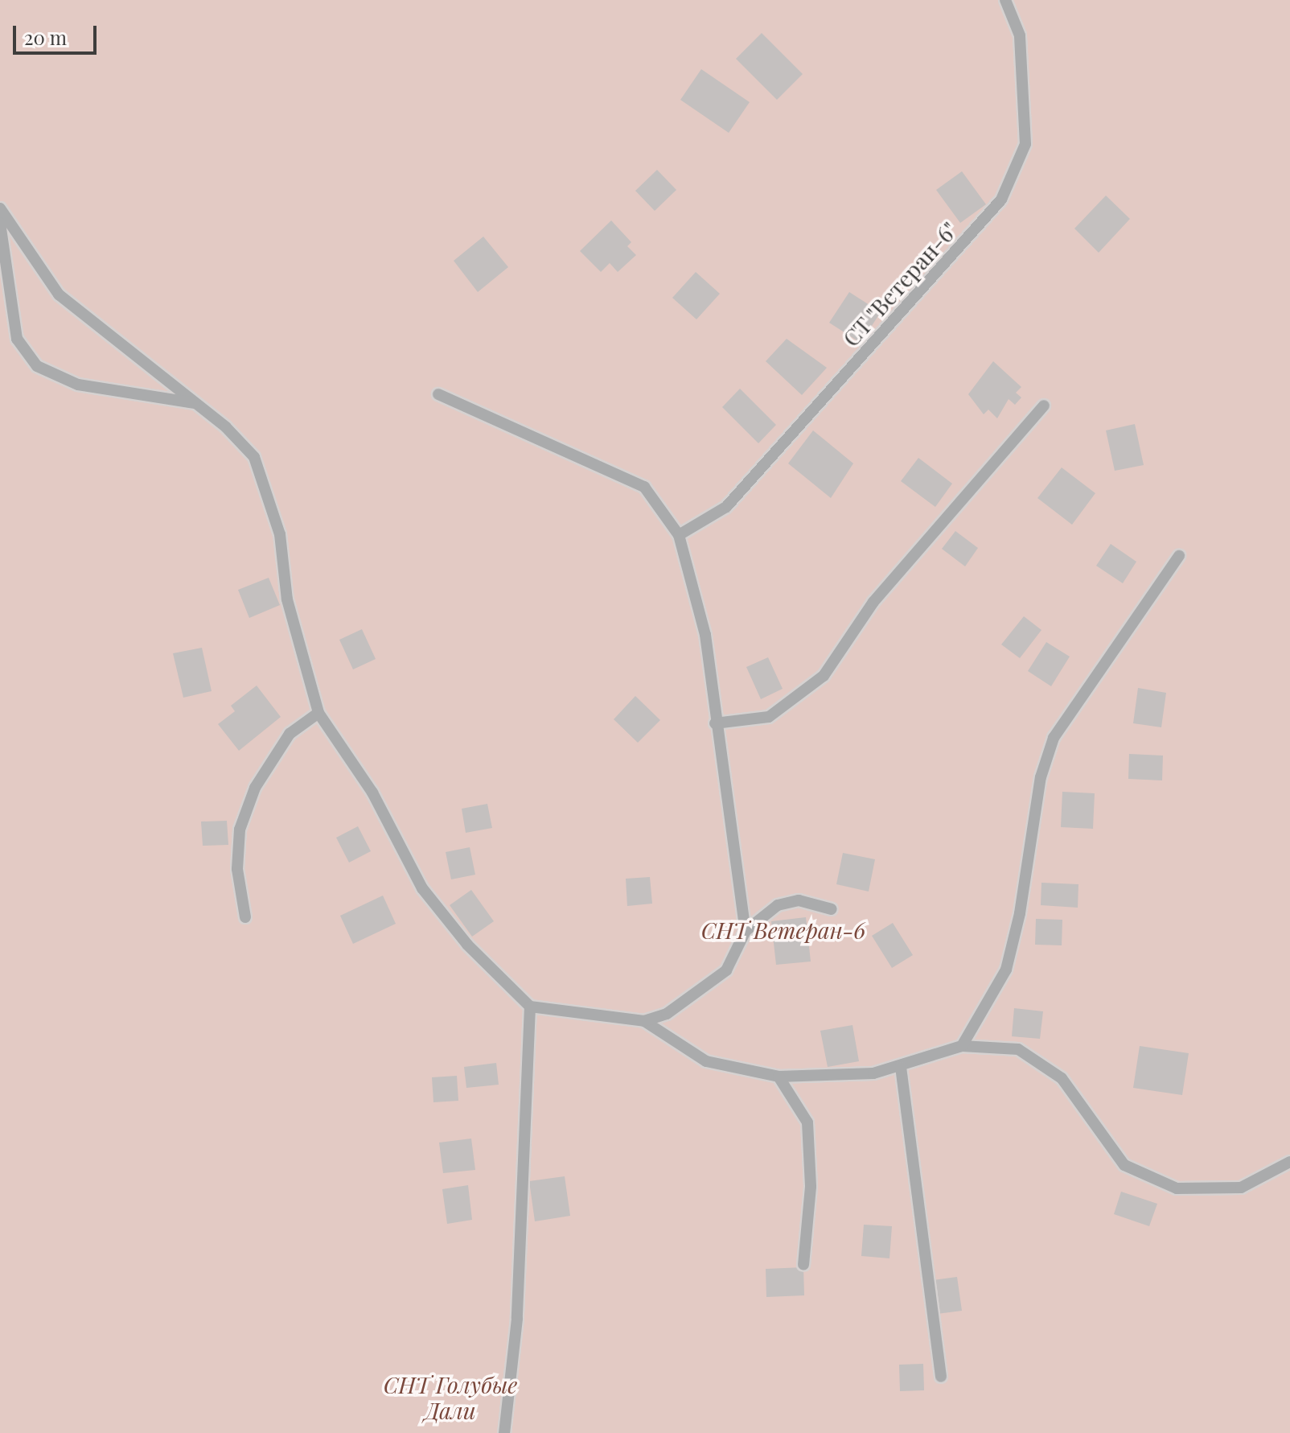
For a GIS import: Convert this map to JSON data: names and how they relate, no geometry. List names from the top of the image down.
{
  "streets": {
    "lane": ["СТ \"Ветеран-6\""]
  },
  "parks": ["СНТ Ветеран-6", "СНТ Голубые Дали"],
  "scale_bar": "20 m"
}
